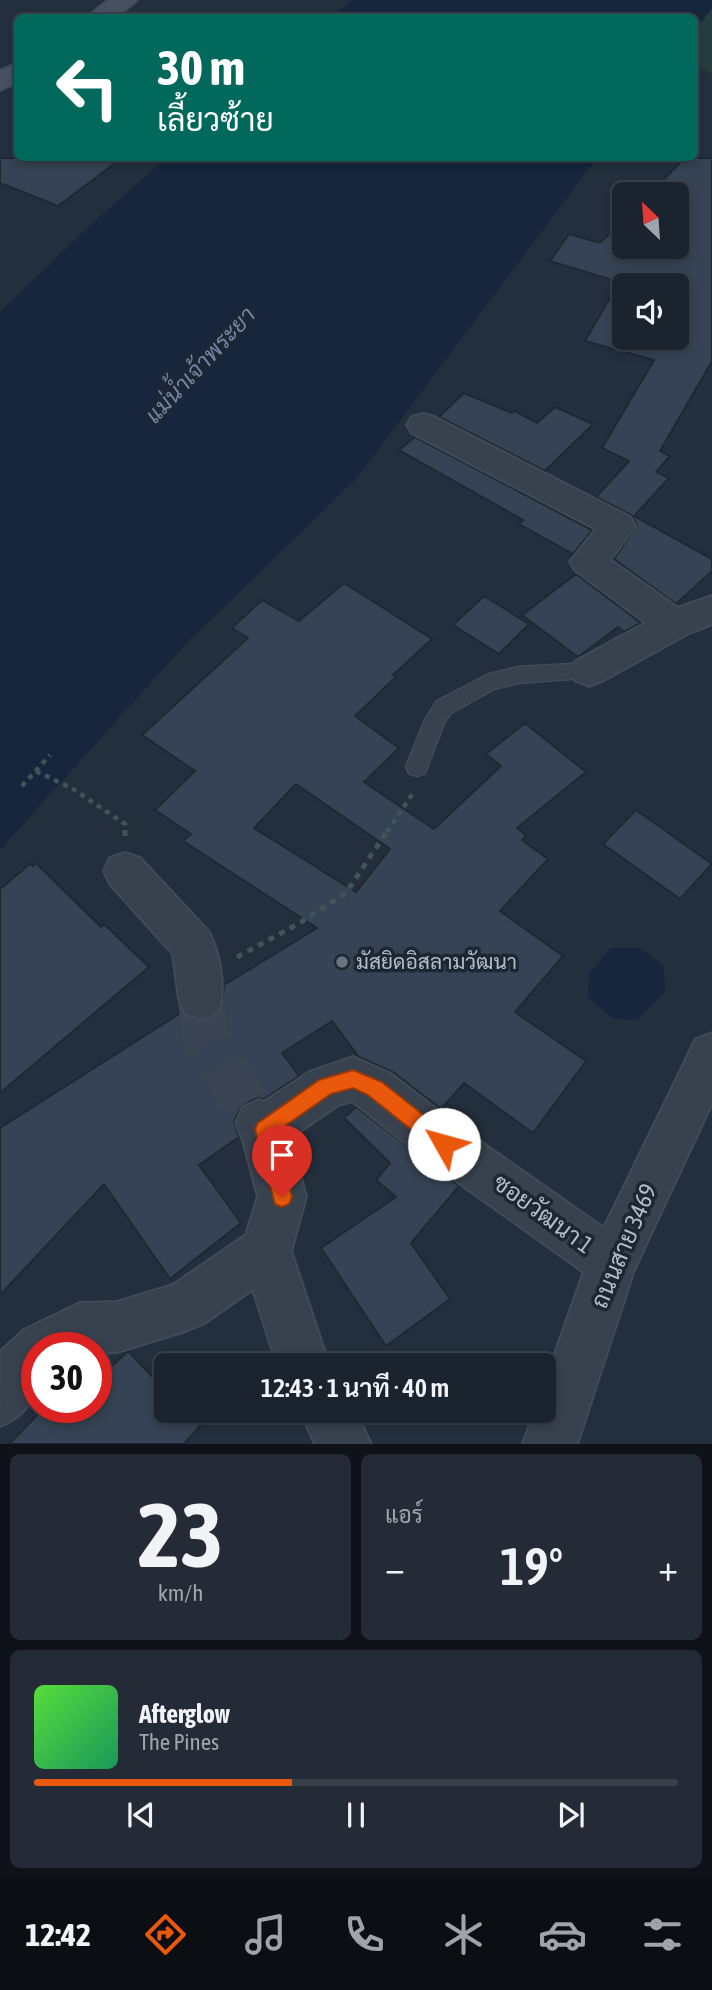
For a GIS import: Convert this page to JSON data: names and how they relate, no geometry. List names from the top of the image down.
{
  "streets": {
    "street": ["ซอยวัฒนา 1", "ถนนสาย 3469"]
  },
  "crossings": [
    ["ซอยวัฒนา 1", "ถนนสาย 3469"]
  ],
  "water": ["แม่น้ำเจ้าพระยา"],
  "places": ["มัสยิดอิสลามวัฒนา"],
  "north": "top left",
  "page": {
    "turn": ["30 m", "เลี้ยวซ้าย"],
    "limit": "30",
    "trip": "12:43 · 1 นาที · 40 m",
    "tile": [
      ["23", "km/h"],
      "แอร์"
    ],
    "heat": ["−", "19°", "+"],
    "song": ["Afterglow", "The Pines"],
    "tabs": "12:42"
  }
}
